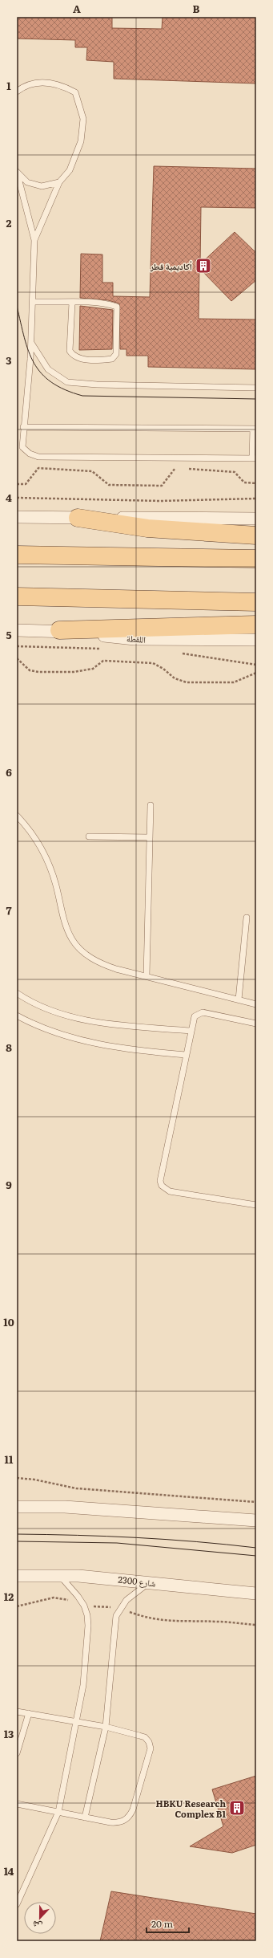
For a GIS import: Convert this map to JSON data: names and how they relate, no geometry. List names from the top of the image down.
{
  "streets": {
    "street": ["اللقطة", "شارع 2300"]
  },
  "places": {
    "building": ["أكاديمية قطر", "HBKU Research Complex B1"]
  },
  "scale_bar": "20 m",
  "north": "bottom",
  "grid": {
    "columns": ["A", "B"],
    "rows": [
      "1",
      "2",
      "3",
      "4",
      "5",
      "6",
      "7",
      "8",
      "9",
      "10",
      "11",
      "12",
      "13",
      "14"
    ]
  }
}
